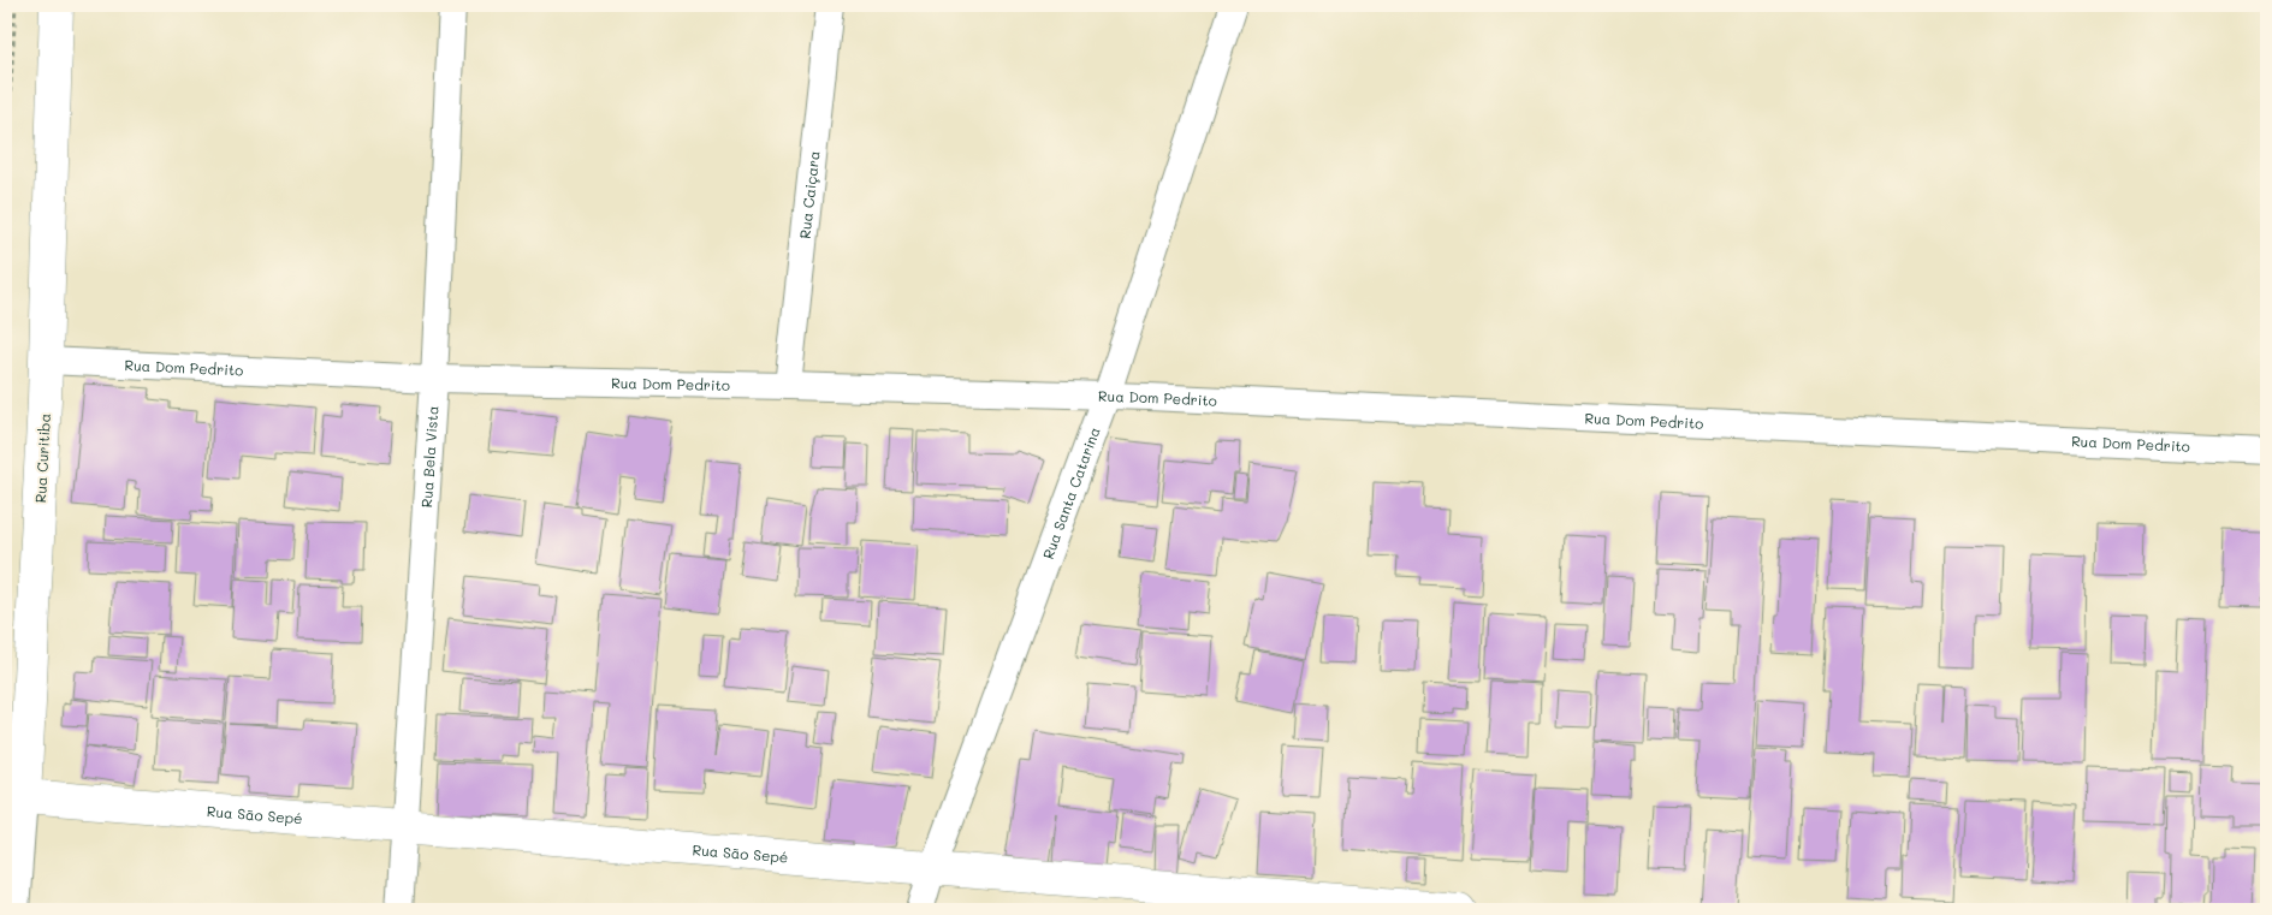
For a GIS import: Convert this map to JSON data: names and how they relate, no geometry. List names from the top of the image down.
{
  "streets": {
    "street": [
      "Rua Caiçara",
      "Rua Dom Pedrito",
      "Rua Curitiba",
      "Rua Bela Vista",
      "Rua Santa Catarina",
      "Rua São Sepé"
    ]
  },
  "crossings": [
    ["Rua Caiçara", "Rua Dom Pedrito"],
    ["Rua Dom Pedrito", "Rua Curitiba"],
    ["Rua Dom Pedrito", "Rua Bela Vista"],
    ["Rua Dom Pedrito", "Rua Santa Catarina"],
    ["Rua Curitiba", "Rua São Sepé"],
    ["Rua Bela Vista", "Rua São Sepé"],
    ["Rua Santa Catarina", "Rua São Sepé"]
  ]
}
